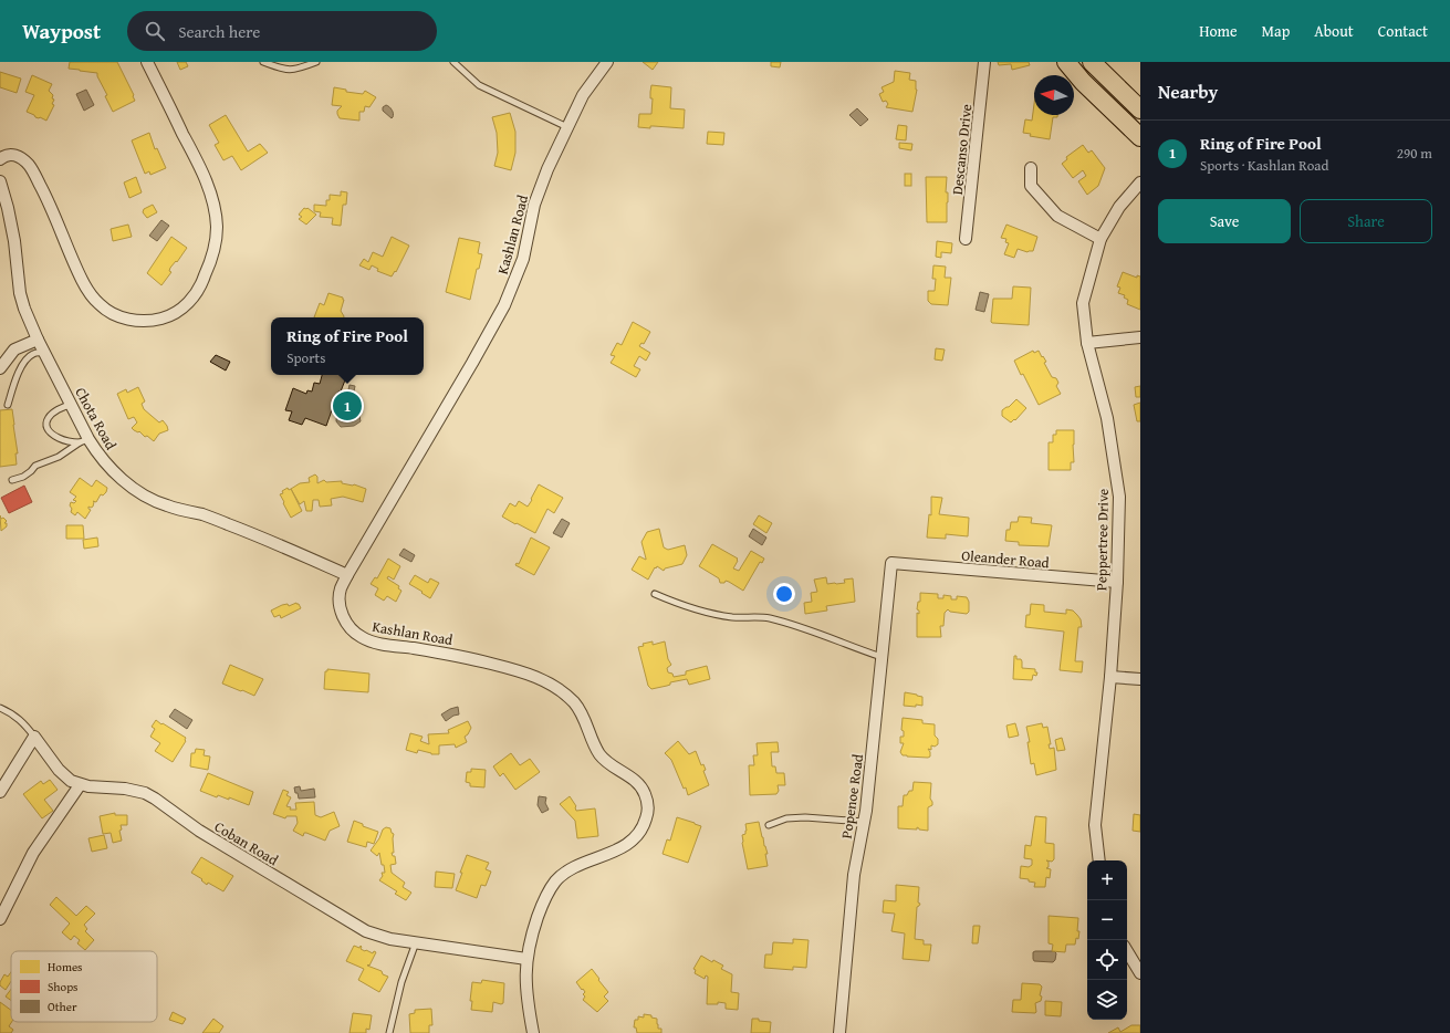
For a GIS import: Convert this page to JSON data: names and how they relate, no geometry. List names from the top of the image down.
{
  "streets": {
    "street": [
      "Descanso Drive",
      "Kashlan Road",
      "Chota Road",
      "Peppertree Drive",
      "Oleander Road",
      "Popenoe Road",
      "Coban Road"
    ]
  },
  "crossings": [
    ["Kashlan Road", "Chota Road"],
    ["Kashlan Road", "Coban Road"],
    ["Peppertree Drive", "Oleander Road"],
    ["Oleander Road", "Popenoe Road"]
  ],
  "legend": ["Homes", "Shops", "Other"],
  "north": "left",
  "page": {
    "header": "Waypost",
    "search": "Search here",
    "nav": [
      "Home",
      "Map",
      "About",
      "Contact"
    ],
    "heading": "Nearby",
    "list": [
      {
        "mark": "1",
        "name": "Ring of Fire Pool",
        "note": "Sports · Kashlan Road",
        "value": "290 m"
      }
    ],
    "buttons": ["Save", "Share"],
    "popup": ["Ring of Fire Pool", "Sports"],
    "pins": "1",
    "map_buttons": ["+", "−"]
  }
}
